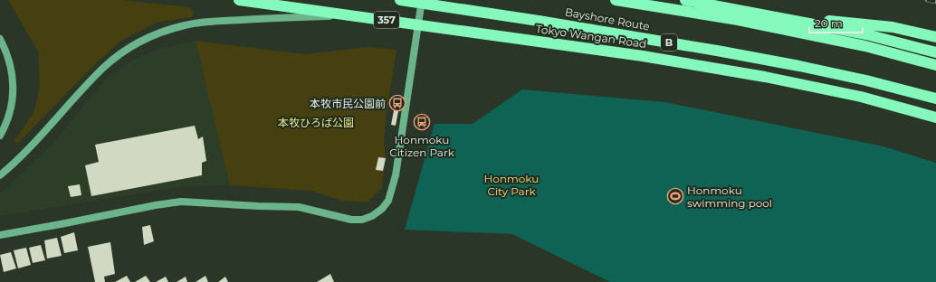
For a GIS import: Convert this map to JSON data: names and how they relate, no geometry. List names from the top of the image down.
{
  "streets": {
    "highway": [
      "Bayshore Route",
      "357",
      "Tokyo Wangan Road",
      "B"
    ]
  },
  "parks": ["本牧ひろば公園", "Honmoku City Park"],
  "places": {
    "bus stop": ["本牧市民公園前", "Honmoku Citizen Park"],
    "sports": ["Honmoku swimming pool"]
  },
  "scale_bar": "20 m"
}
